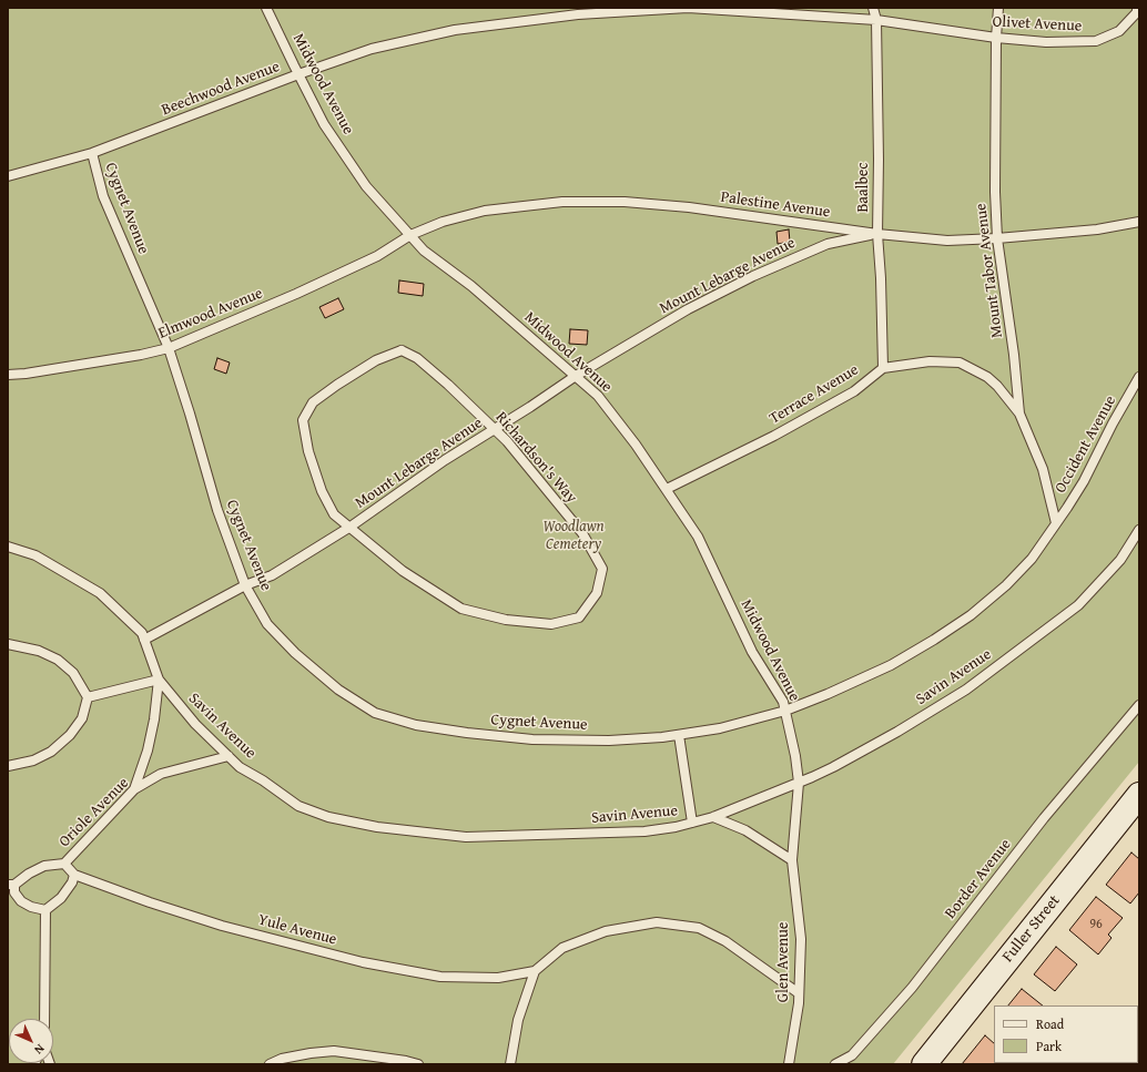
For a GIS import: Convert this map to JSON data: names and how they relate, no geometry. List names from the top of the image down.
{
  "streets": {
    "street": ["Fuller Street"],
    "lane": [
      "Olivet Avenue",
      "Midwood Avenue",
      "Beechwood Avenue",
      "Baalbec",
      "Palestine Avenue",
      "Cygnet Avenue",
      "Mount Tabor Avenue",
      "Mount Lebarge Avenue",
      "Elmwood Avenue",
      "Terrace Avenue",
      "Occident Avenue",
      "Richardson's Way",
      "Savin Avenue",
      "Oriole Avenue",
      "Border Avenue",
      "Yule Avenue",
      "Glen Avenue"
    ]
  },
  "crossings": [
    ["Olivet Avenue", "Beechwood Avenue"],
    ["Olivet Avenue", "Baalbec"],
    ["Olivet Avenue", "Mount Tabor Avenue"],
    ["Midwood Avenue", "Beechwood Avenue"],
    ["Midwood Avenue", "Palestine Avenue"],
    ["Midwood Avenue", "Cygnet Avenue"],
    ["Midwood Avenue", "Mount Lebarge Avenue"],
    ["Midwood Avenue", "Elmwood Avenue"],
    ["Midwood Avenue", "Terrace Avenue"],
    ["Midwood Avenue", "Savin Avenue"],
    ["Midwood Avenue", "Glen Avenue"],
    ["Beechwood Avenue", "Cygnet Avenue"],
    ["Baalbec", "Palestine Avenue"],
    ["Baalbec", "Mount Lebarge Avenue"],
    ["Baalbec", "Terrace Avenue"],
    ["Palestine Avenue", "Mount Tabor Avenue"],
    ["Palestine Avenue", "Mount Lebarge Avenue"],
    ["Palestine Avenue", "Elmwood Avenue"],
    ["Cygnet Avenue", "Mount Lebarge Avenue"],
    ["Cygnet Avenue", "Elmwood Avenue"],
    ["Mount Tabor Avenue", "Terrace Avenue"],
    ["Mount Tabor Avenue", "Occident Avenue"],
    ["Mount Lebarge Avenue", "Richardson's Way"],
    ["Mount Lebarge Avenue", "Savin Avenue"],
    ["Savin Avenue", "Oriole Avenue"],
    ["Savin Avenue", "Glen Avenue"],
    ["Oriole Avenue", "Yule Avenue"]
  ],
  "parks": ["Woodlawn Cemetery"],
  "house_numbers": ["96"],
  "legend": ["Road", "Park"],
  "north": "bottom right"
}
